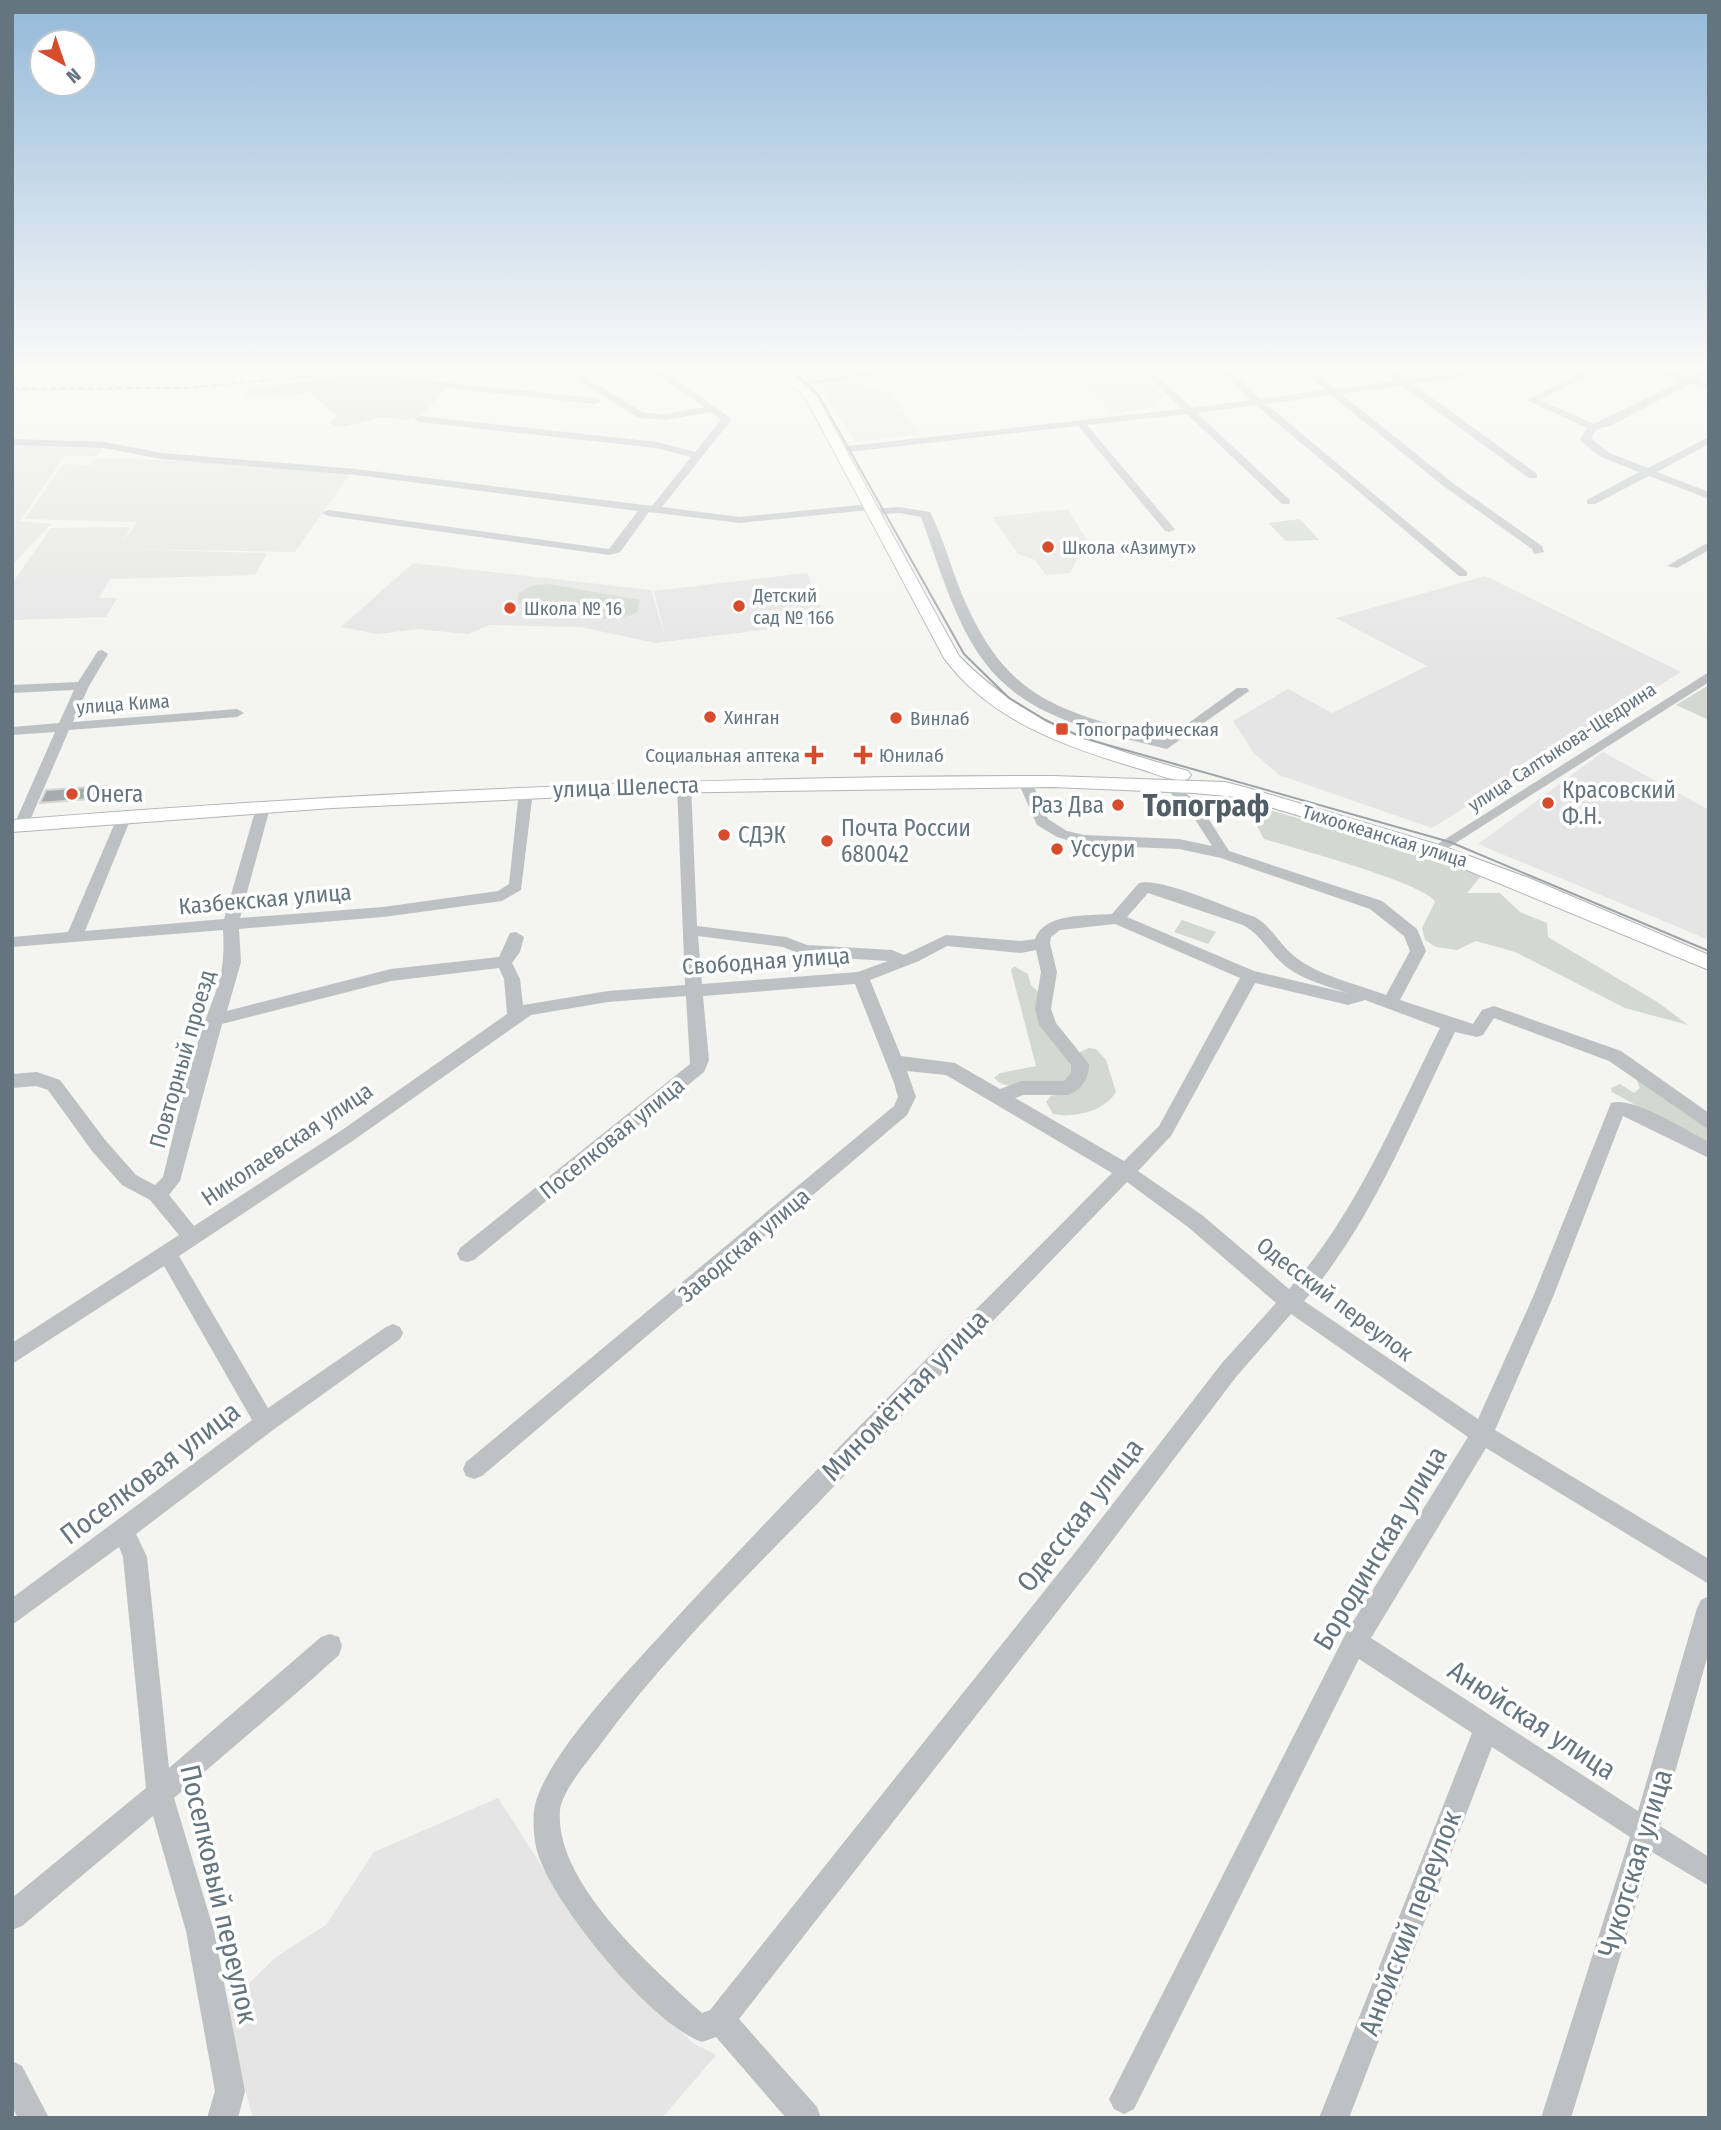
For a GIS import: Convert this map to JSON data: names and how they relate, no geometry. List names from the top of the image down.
{
  "streets": {
    "main road": ["улица Шелеста", "Тихоокеанская улица"],
    "street": [
      "улица Кима",
      "улица Салтыкова-Щедрина",
      "Казбекская улица",
      "Свободная улица",
      "Повторный проезд",
      "Поселковая улица",
      "Николаевская улица",
      "Заводская улица",
      "Одесский переулок",
      "Миномётная улица",
      "Одесская улица",
      "Бородинская улица",
      "Анюйская улица",
      "Чукотская улица",
      "Поселковый переулок",
      "Анюйский переулок"
    ]
  },
  "crossings": [
    ["улица Салтыкова-Щедрина", "Тихоокеанская улица"],
    ["улица Шелеста", "Тихоокеанская улица"],
    ["улица Шелеста", "Казбекская улица"],
    ["улица Шелеста", "Повторный проезд"],
    ["улица Шелеста", "Поселковая улица"],
    ["Казбекская улица", "Повторный проезд"],
    ["Свободная улица", "Поселковая улица"],
    ["Свободная улица", "Николаевская улица"],
    ["Свободная улица", "Заводская улица"],
    ["Поселковая улица", "Поселковый переулок"],
    ["Заводская улица", "Одесский переулок"],
    ["Одесский переулок", "Миномётная улица"],
    ["Одесский переулок", "Одесская улица"],
    ["Одесский переулок", "Бородинская улица"],
    ["Миномётная улица", "Одесская улица"],
    ["Бородинская улица", "Анюйская улица"],
    ["Анюйская улица", "Чукотская улица"],
    ["Анюйская улица", "Анюйский переулок"]
  ],
  "districts": ["Топограф"],
  "places": {
    "other": [
      "Школа «Азимут»",
      "Детский сад № 166",
      "Школа № 16",
      "Хинган",
      "Винлаб",
      "Онега",
      "Красовский Ф.Н.",
      "Раз Два",
      "СДЭК",
      "Почта России 680042",
      "Уссури"
    ],
    "transit": ["Топографическая"],
    "health": ["Социальная аптека", "Юнилаб"]
  },
  "north": "bottom right"
}
